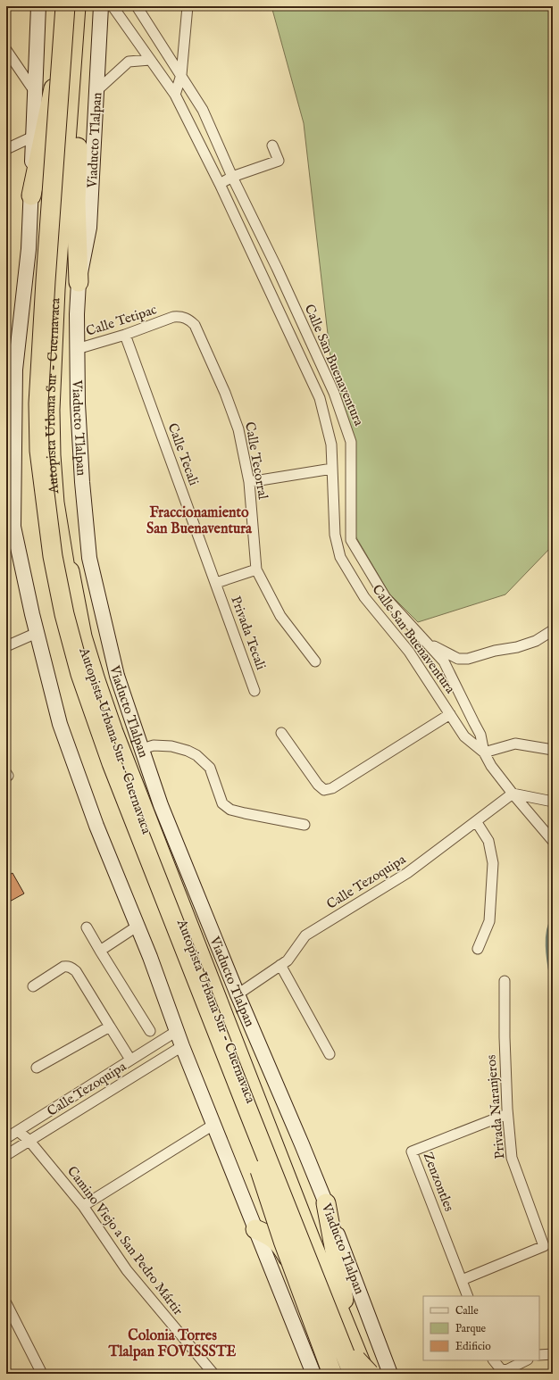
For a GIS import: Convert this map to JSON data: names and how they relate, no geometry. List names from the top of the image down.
{
  "streets": {
    "highway": ["Viaducto Tlalpan", "Autopista Urbana Sur - Cuernavaca"],
    "street": [
      "Calle Tetipac",
      "Calle San Buenaventura",
      "Calle Tecali",
      "Calle Tecorral",
      "Privada Tecali",
      "Calle Tezoquipa",
      "Privada Naranjeros",
      "Zenzontles",
      "Camino Viejo a San Pedro Mártir"
    ]
  },
  "crossings": [
    ["Viaducto Tlalpan", "Calle Tetipac"],
    ["Viaducto Tlalpan", "Autopista Urbana Sur - Cuernavaca"],
    ["Viaducto Tlalpan", "Calle Tezoquipa"],
    ["Calle Tetipac", "Calle Tecali"],
    ["Calle Tetipac", "Calle Tecorral"],
    ["Calle San Buenaventura", "Calle Tezoquipa"],
    ["Calle Tecali", "Privada Tecali"],
    ["Calle Tezoquipa", "Camino Viejo a San Pedro Mártir"],
    ["Privada Naranjeros", "Zenzontles"]
  ],
  "districts": ["Fraccionamiento San Buenaventura", "Colonia Torres Tlalpan FOVISSSTE"],
  "legend": ["Calle", "Parque", "Edificio"]
}
